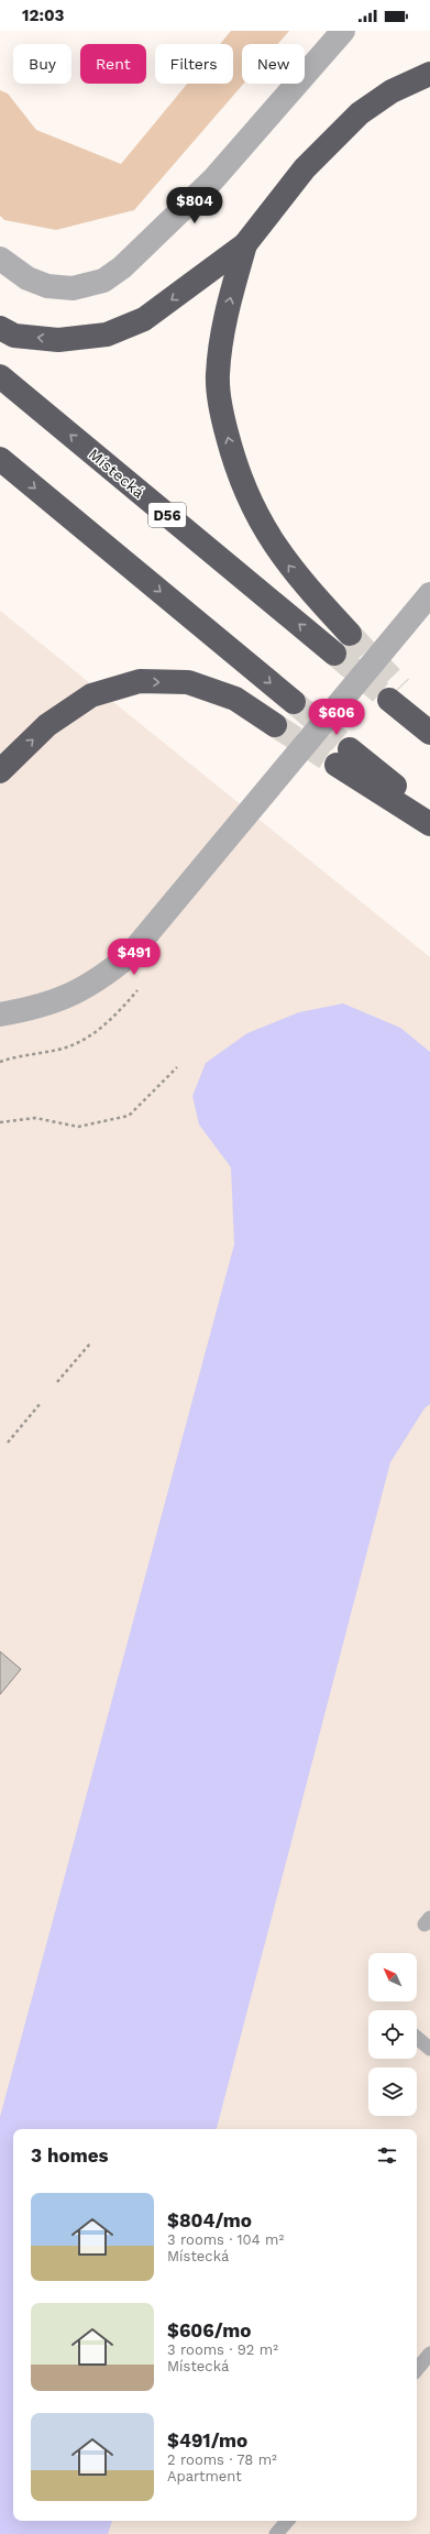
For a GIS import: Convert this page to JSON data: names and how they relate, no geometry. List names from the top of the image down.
{
  "streets": {
    "highway": ["Místecká", "D56"]
  },
  "north": "top left",
  "page": {
    "status": "12:03",
    "chip": [
      "Buy",
      "Rent",
      "Filters",
      "New"
    ],
    "price": ["$804", "$606", "$491"],
    "heading": "3 homes",
    "list": [
      {
        "name": "$804/mo",
        "note": "3 rooms · 104 m² · Místecká"
      },
      {
        "name": "$606/mo",
        "note": "3 rooms · 92 m² · Místecká"
      },
      {
        "name": "$491/mo",
        "note": "2 rooms · 78 m² · Apartment"
      }
    ]
  }
}
